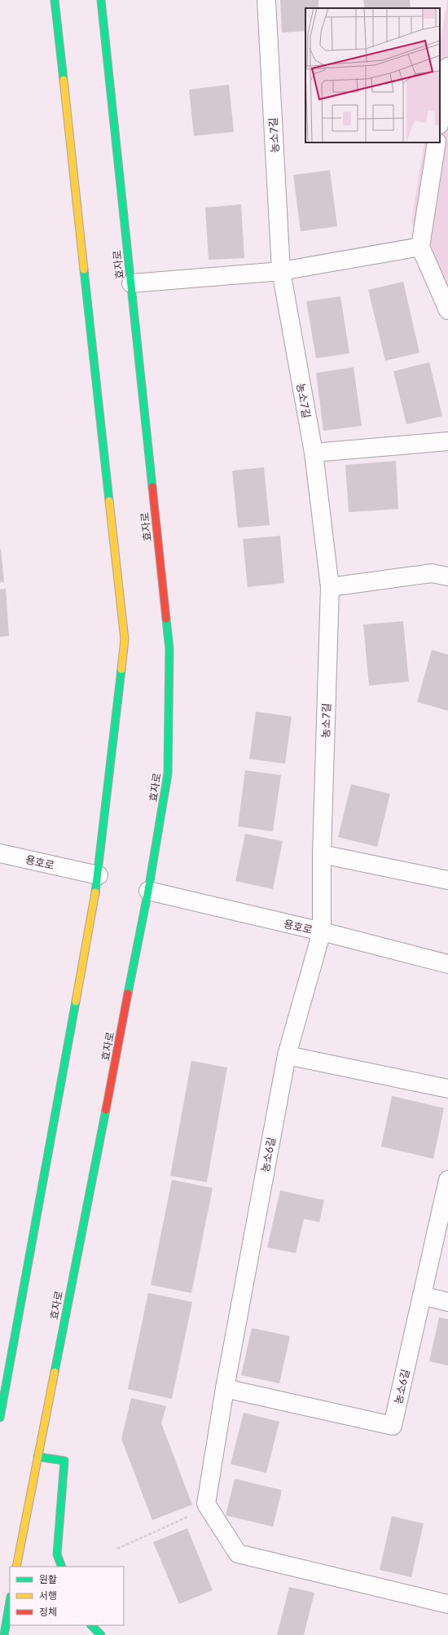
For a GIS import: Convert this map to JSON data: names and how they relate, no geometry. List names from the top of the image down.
{
  "streets": {
    "street": [
      "농소7길",
      "효자로",
      "용호로",
      "농소6길"
    ]
  },
  "crossings": [
    ["농소7길", "용호로"],
    ["농소7길", "농소6길"],
    ["효자로", "용호로"],
    ["용호로", "농소6길"]
  ],
  "legend": ["원활", "서행", "정체"]
}
